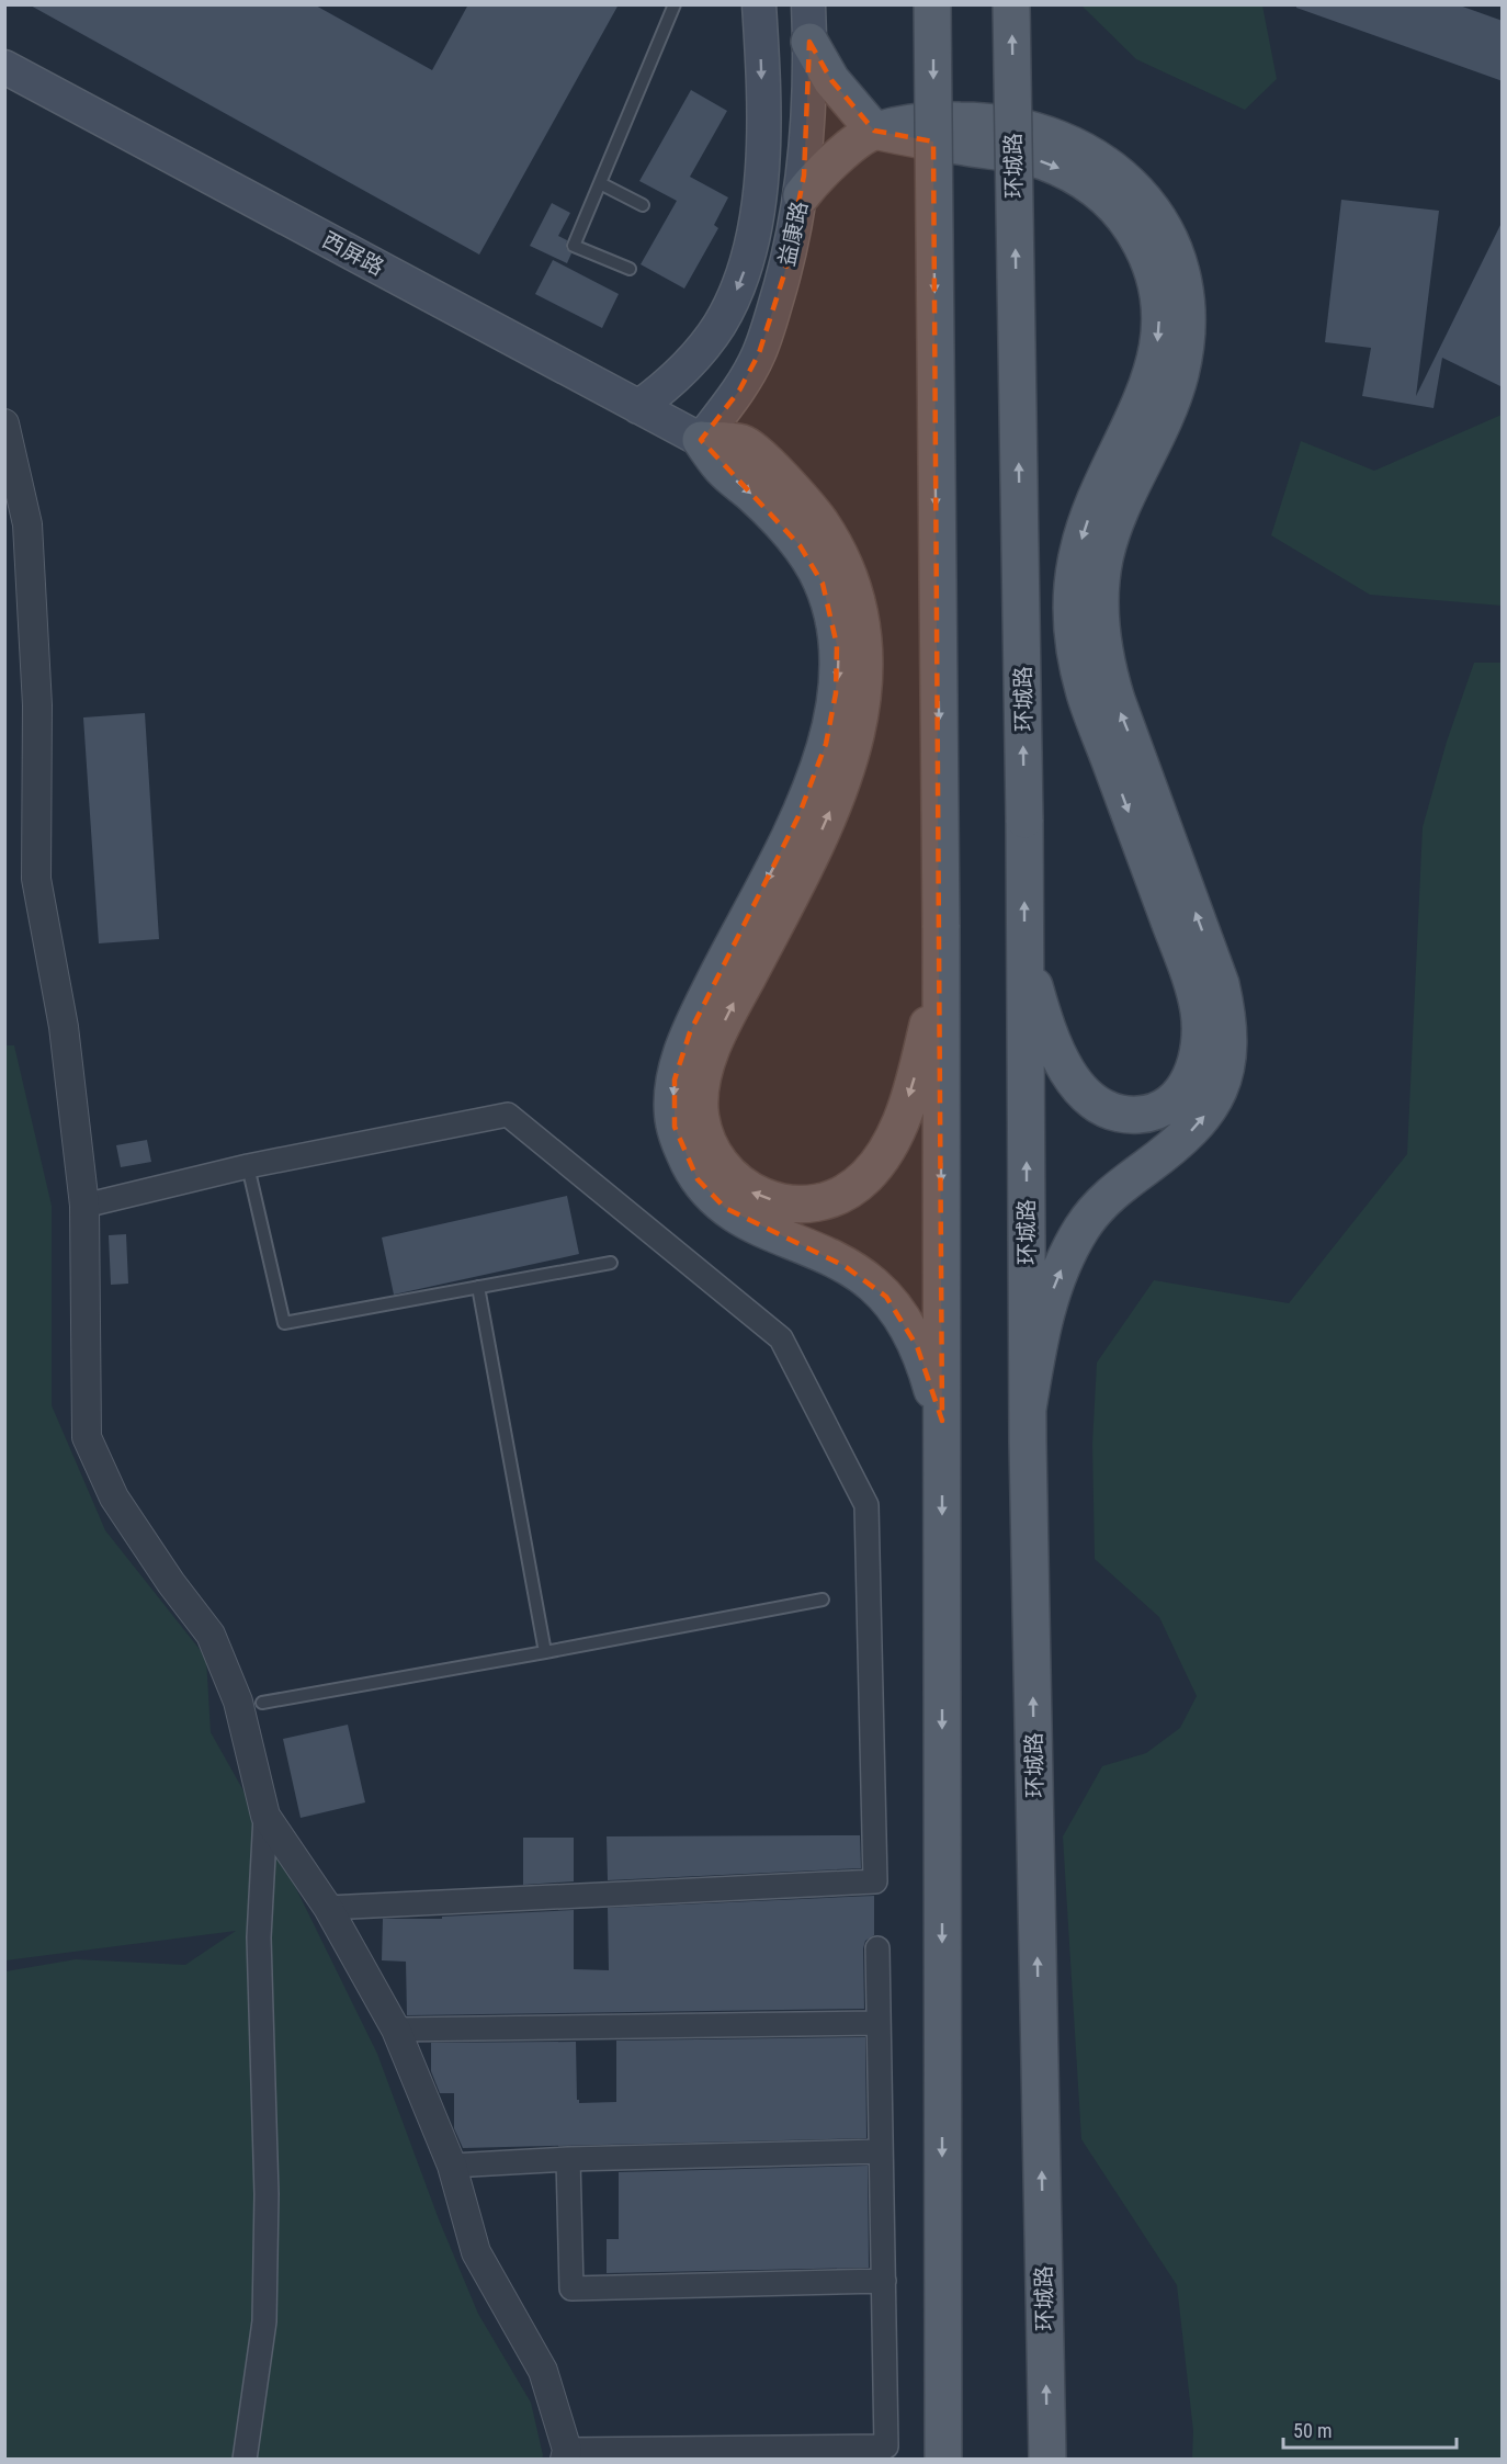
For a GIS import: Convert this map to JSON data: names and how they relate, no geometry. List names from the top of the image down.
{
  "streets": {
    "main road": ["环城路", "益康路", "西屏路"]
  },
  "crossings": [
    ["益康路", "西屏路"]
  ],
  "scale_bar": "50 m"
}
